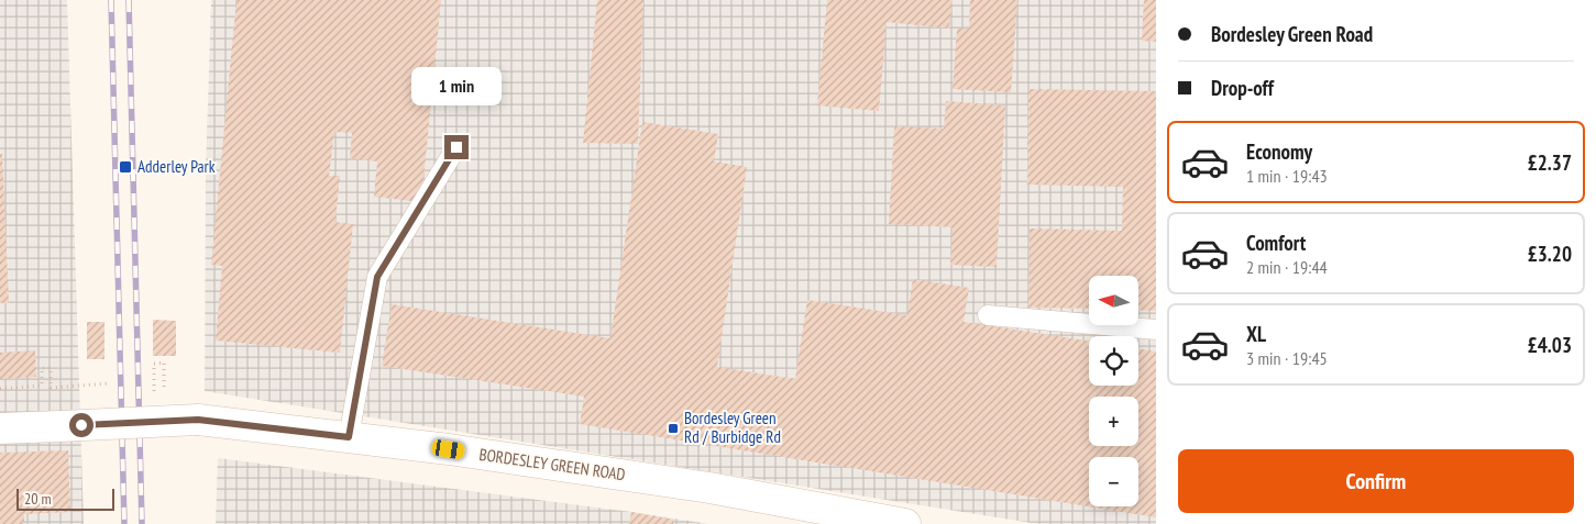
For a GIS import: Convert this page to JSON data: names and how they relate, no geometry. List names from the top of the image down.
{
  "streets": {
    "main road": ["BORDESLEY GREEN ROAD"]
  },
  "places": {
    "transit": ["Adderley Park", "Bordesley Green Rd / Burbidge Rd"]
  },
  "scale_bar": "20 m",
  "north": "left",
  "page": {
    "banner": ["Bordesley Green Road", "Drop-off"],
    "bubble": "1 min",
    "list": [
      {
        "name": "Economy",
        "note": "1 min · 19:43",
        "value": "£2.37"
      },
      {
        "name": "Comfort",
        "note": "2 min · 19:44",
        "value": "£3.20"
      },
      {
        "name": "XL",
        "note": "3 min · 19:45",
        "value": "£4.03"
      }
    ],
    "map_buttons": ["+", "−"],
    "buttons": "Confirm",
    "scale": "20 m"
  }
}
